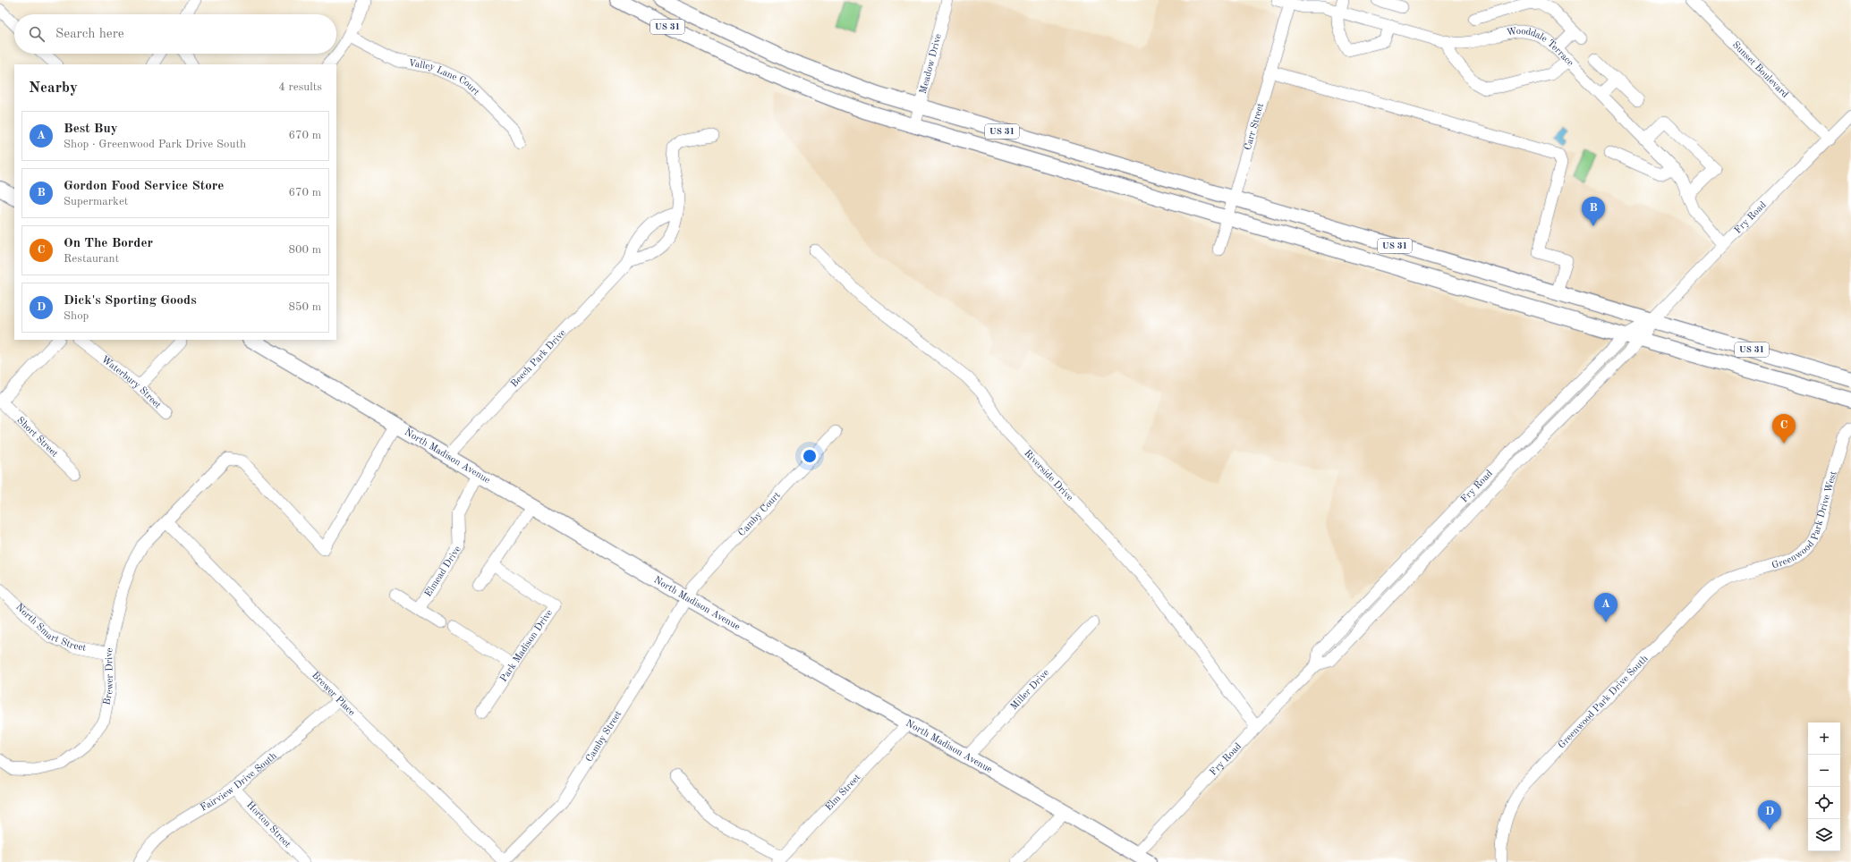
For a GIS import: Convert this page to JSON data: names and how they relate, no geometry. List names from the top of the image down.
{
  "streets": {
    "main road": ["US 31", "North Madison Avenue"],
    "street": [
      "Wooddale Terrace",
      "Meadow Drive",
      "Sunset Boulevard",
      "Valley Lane Court",
      "Carr Street",
      "Fry Road",
      "Beech Park Drive",
      "Waterbury Street",
      "Short Street",
      "Riverside Drive",
      "Camby Court",
      "Greenwood Park Drive West",
      "Elmead Drive",
      "North Smart Street",
      "Park Madison Drive",
      "Brewer Drive",
      "Miller Drive",
      "Brewer Place",
      "Greenwood Park Drive South",
      "Camby Street",
      "Fairview Drive South",
      "Elm Street",
      "Horton Street"
    ]
  },
  "crossings": [
    ["US 31", "Meadow Drive"],
    ["US 31", "Carr Street"],
    ["US 31", "Fry Road"],
    ["Wooddale Terrace", "Carr Street"],
    ["Wooddale Terrace", "Fry Road"],
    ["Sunset Boulevard", "Fry Road"],
    ["Fry Road", "North Madison Avenue"],
    ["Fry Road", "Riverside Drive"],
    ["Beech Park Drive", "North Madison Avenue"],
    ["North Madison Avenue", "Camby Court"],
    ["North Madison Avenue", "Elmead Drive"],
    ["North Madison Avenue", "Brewer Drive"],
    ["North Madison Avenue", "Miller Drive"],
    ["North Madison Avenue", "Camby Street"],
    ["North Madison Avenue", "Elm Street"],
    ["Camby Court", "Camby Street"],
    ["Greenwood Park Drive West", "Greenwood Park Drive South"],
    ["North Smart Street", "Brewer Drive"],
    ["Brewer Drive", "Brewer Place"],
    ["Brewer Place", "Camby Street"],
    ["Brewer Place", "Fairview Drive South"],
    ["Fairview Drive South", "Horton Street"]
  ],
  "page": {
    "search": "Search here",
    "heading": ["Nearby", "4 results"],
    "list": [
      {
        "mark": "A",
        "name": "Best Buy",
        "note": "Shop · Greenwood Park Drive South",
        "value": "670 m"
      },
      {
        "mark": "B",
        "name": "Gordon Food Service Store",
        "note": "Supermarket",
        "value": "670 m"
      },
      {
        "mark": "C",
        "name": "On The Border",
        "note": "Restaurant",
        "value": "800 m"
      },
      {
        "mark": "D",
        "name": "Dick's Sporting Goods",
        "note": "Shop",
        "value": "850 m"
      }
    ],
    "pins": [
      "B",
      "C",
      "A",
      "D"
    ],
    "map_buttons": ["+", "−"]
  }
}
